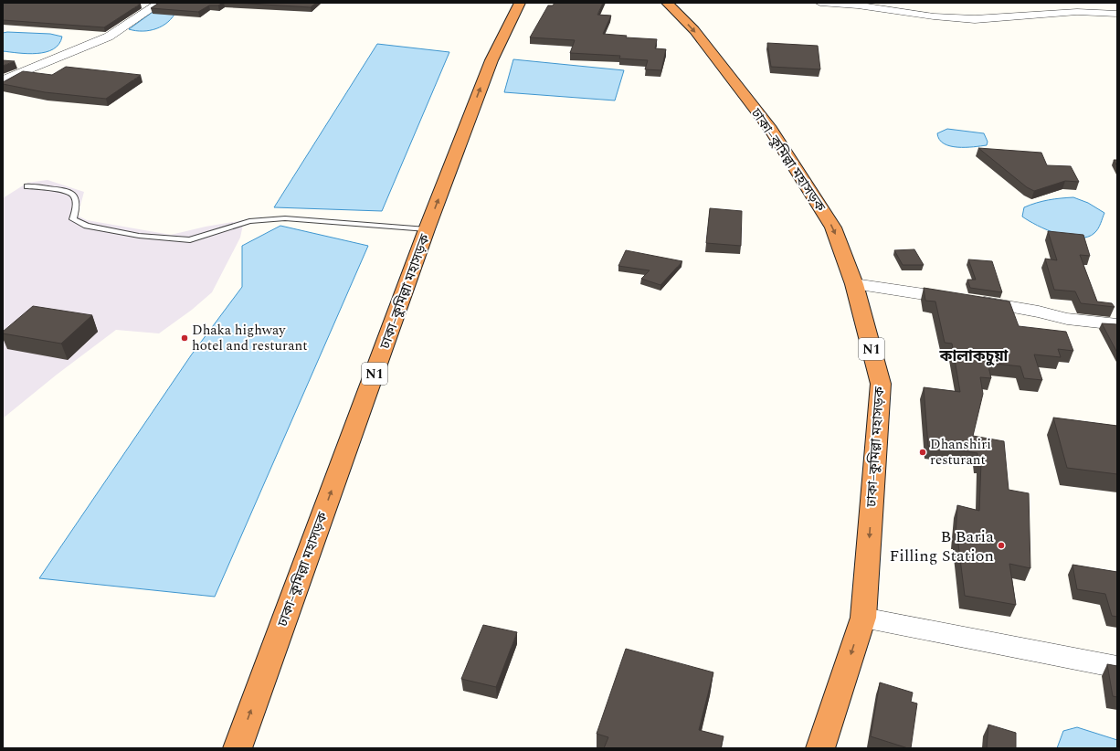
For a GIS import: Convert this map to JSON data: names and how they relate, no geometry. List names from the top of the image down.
{
  "streets": {
    "highway": ["ঢাকা–কুমিল্লা মহাসড়ক", "N1"]
  },
  "districts": ["কালাকচুয়া"],
  "places": ["Dhaka highway hotel and resturant", "Dhanshiri resturant", "B Baria Filling Station"]
}
